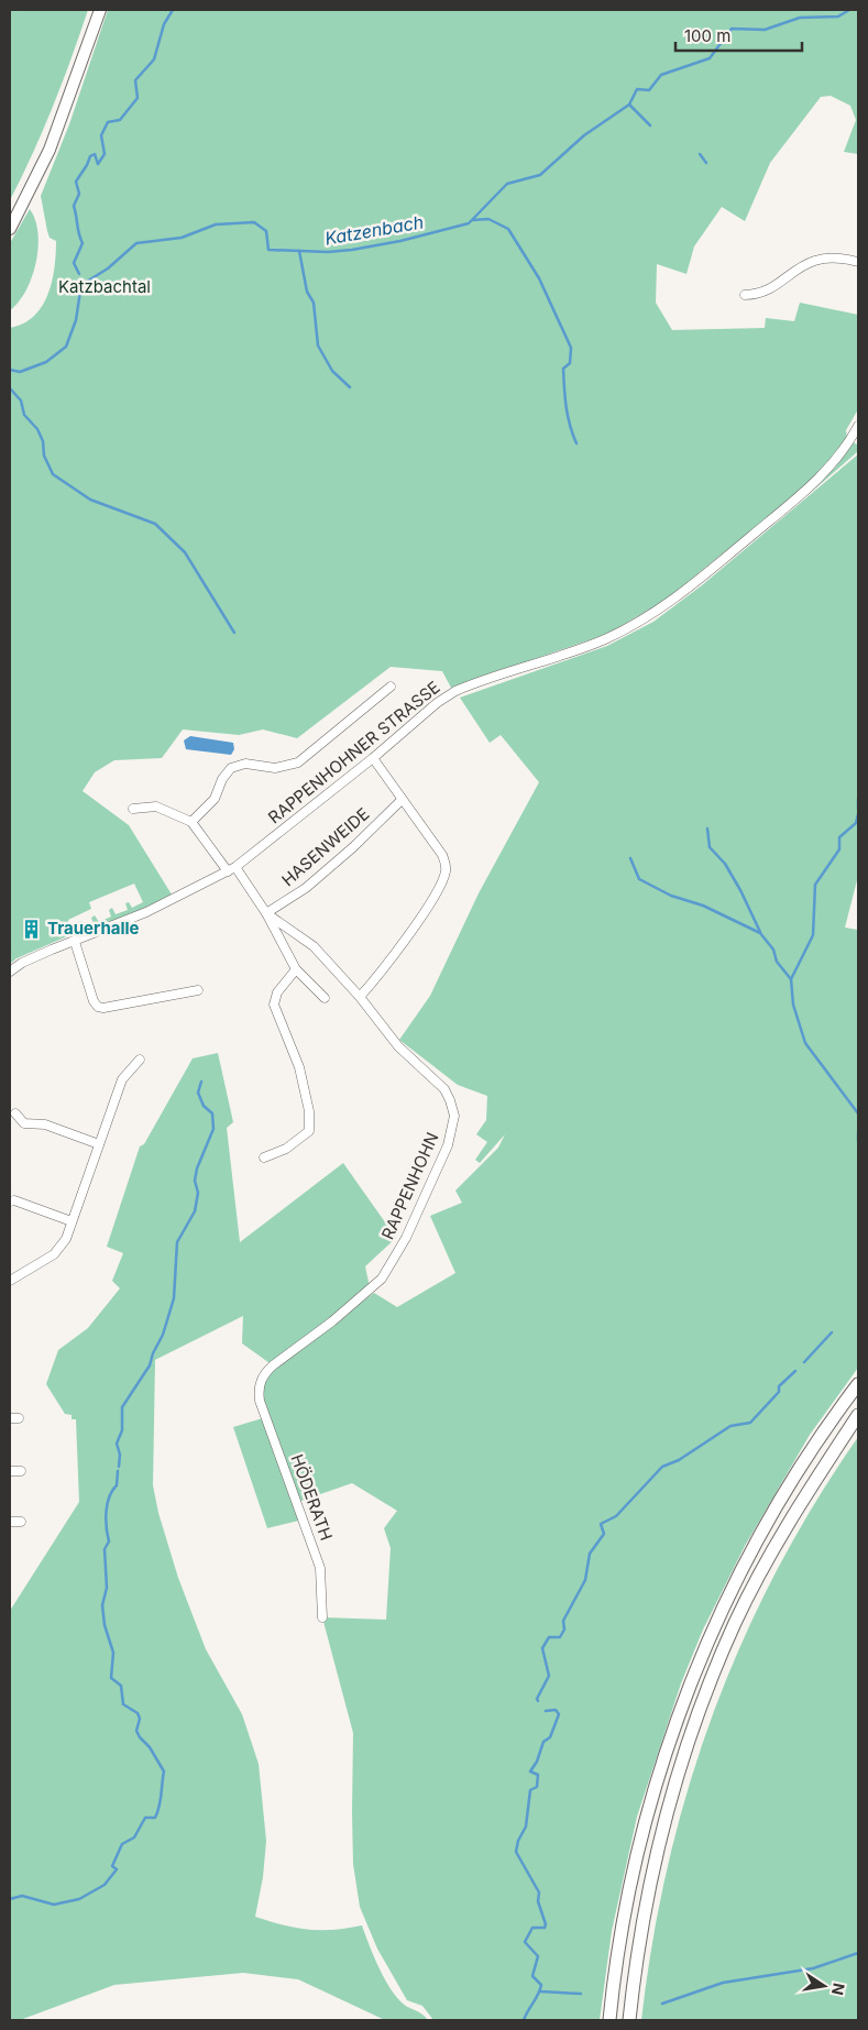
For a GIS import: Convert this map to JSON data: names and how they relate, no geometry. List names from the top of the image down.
{
  "streets": {
    "street": [
      "RAPPENHOHNER STRASSE",
      "HASENWEIDE",
      "RAPPENHOHN",
      "HÖDERATH"
    ]
  },
  "crossings": [
    ["RAPPENHOHNER STRASSE", "RAPPENHOHN"],
    ["HASENWEIDE", "RAPPENHOHN"],
    ["RAPPENHOHN", "HÖDERATH"]
  ],
  "water": ["Katzenbach"],
  "parks": ["Katzbachtal"],
  "places": {
    "building": ["Trauerhalle"]
  },
  "scale_bar": "100 m",
  "north": "right"
}
